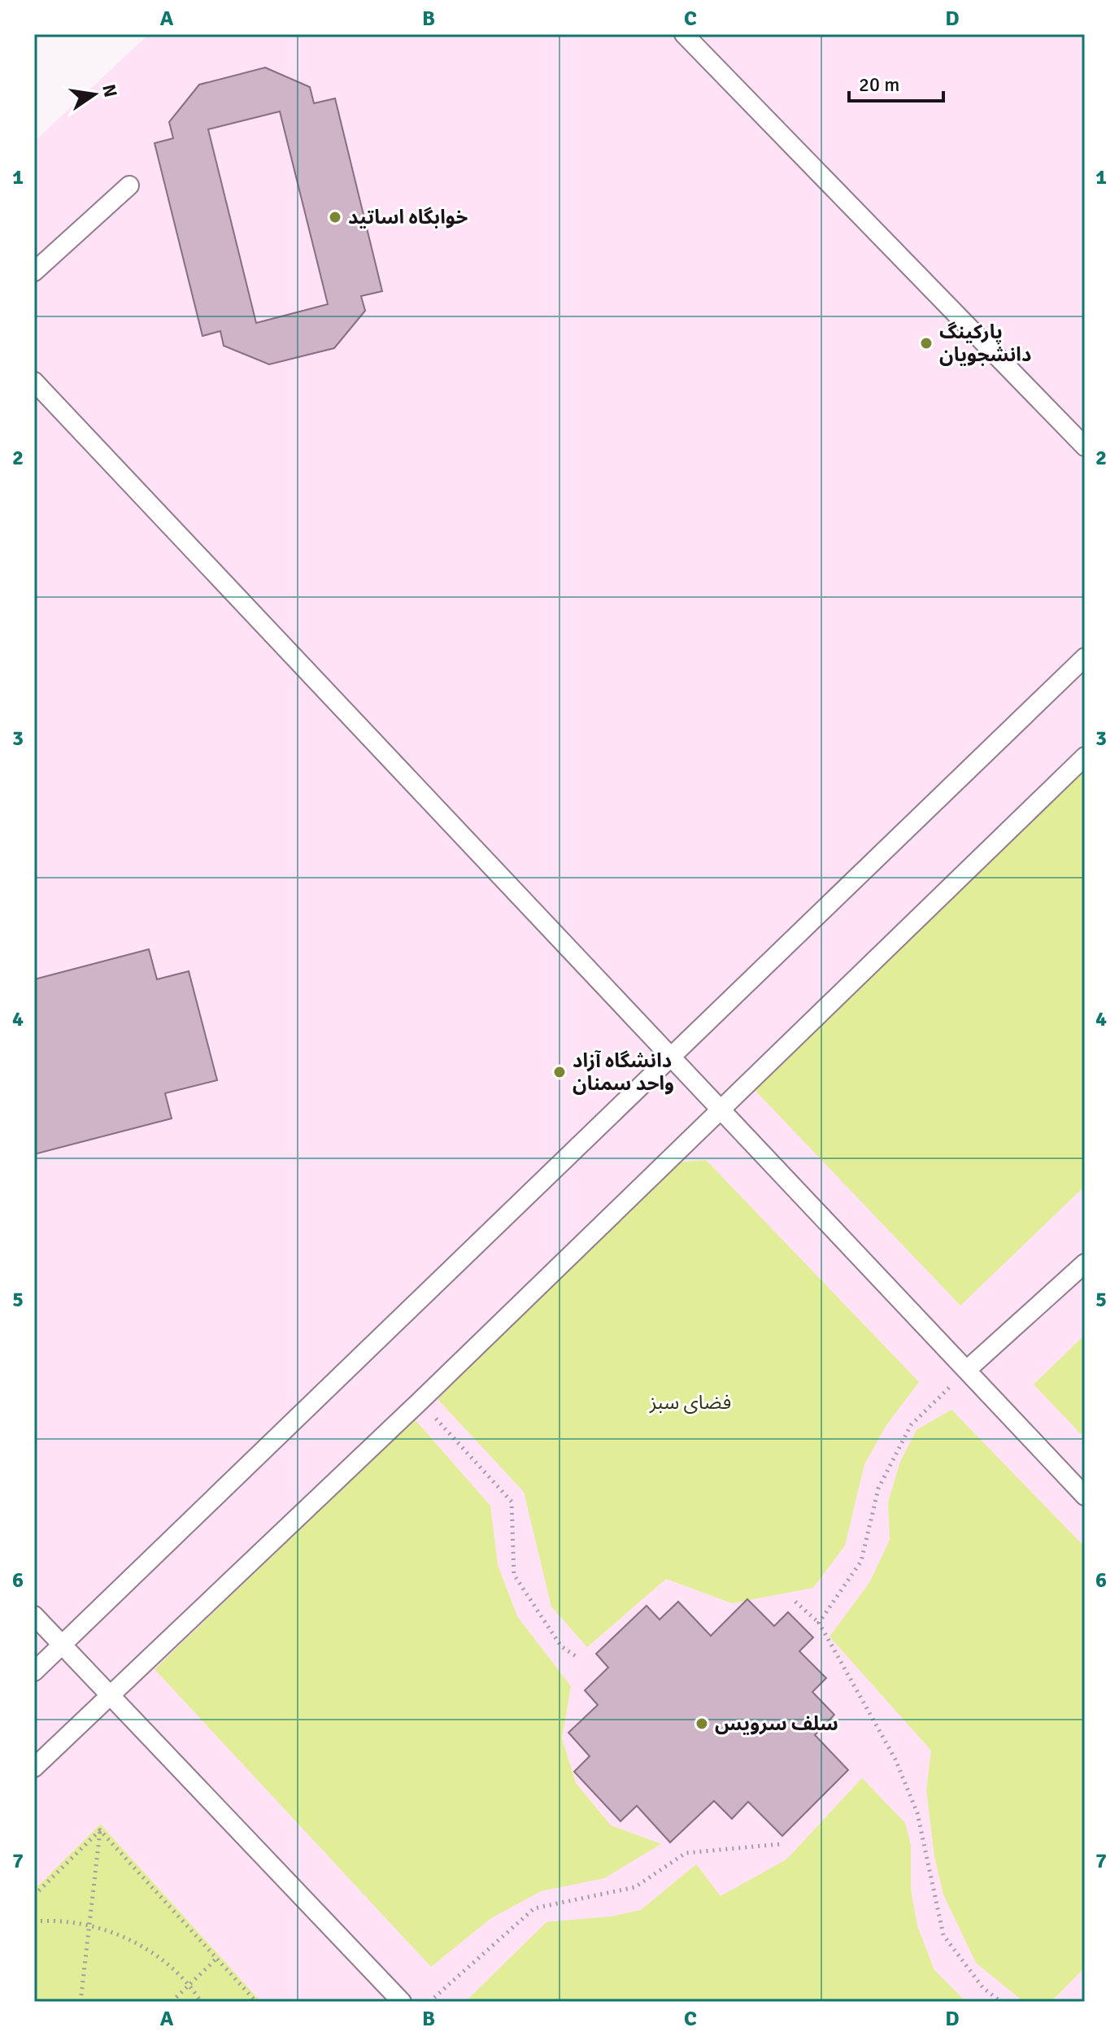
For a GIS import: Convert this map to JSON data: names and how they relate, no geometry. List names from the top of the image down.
{
  "parks": ["فضای سبز"],
  "places": [
    "خوابگاه اساتید",
    "پارکینگ دانشجویان",
    "دانشگاه آزاد واحد سمنان",
    "سلف سرویس"
  ],
  "scale_bar": "20 m",
  "north": "right",
  "grid": {
    "columns": [
      "A",
      "B",
      "C",
      "D"
    ],
    "rows": [
      "1",
      "2",
      "3",
      "4",
      "5",
      "6",
      "7"
    ]
  }
}
